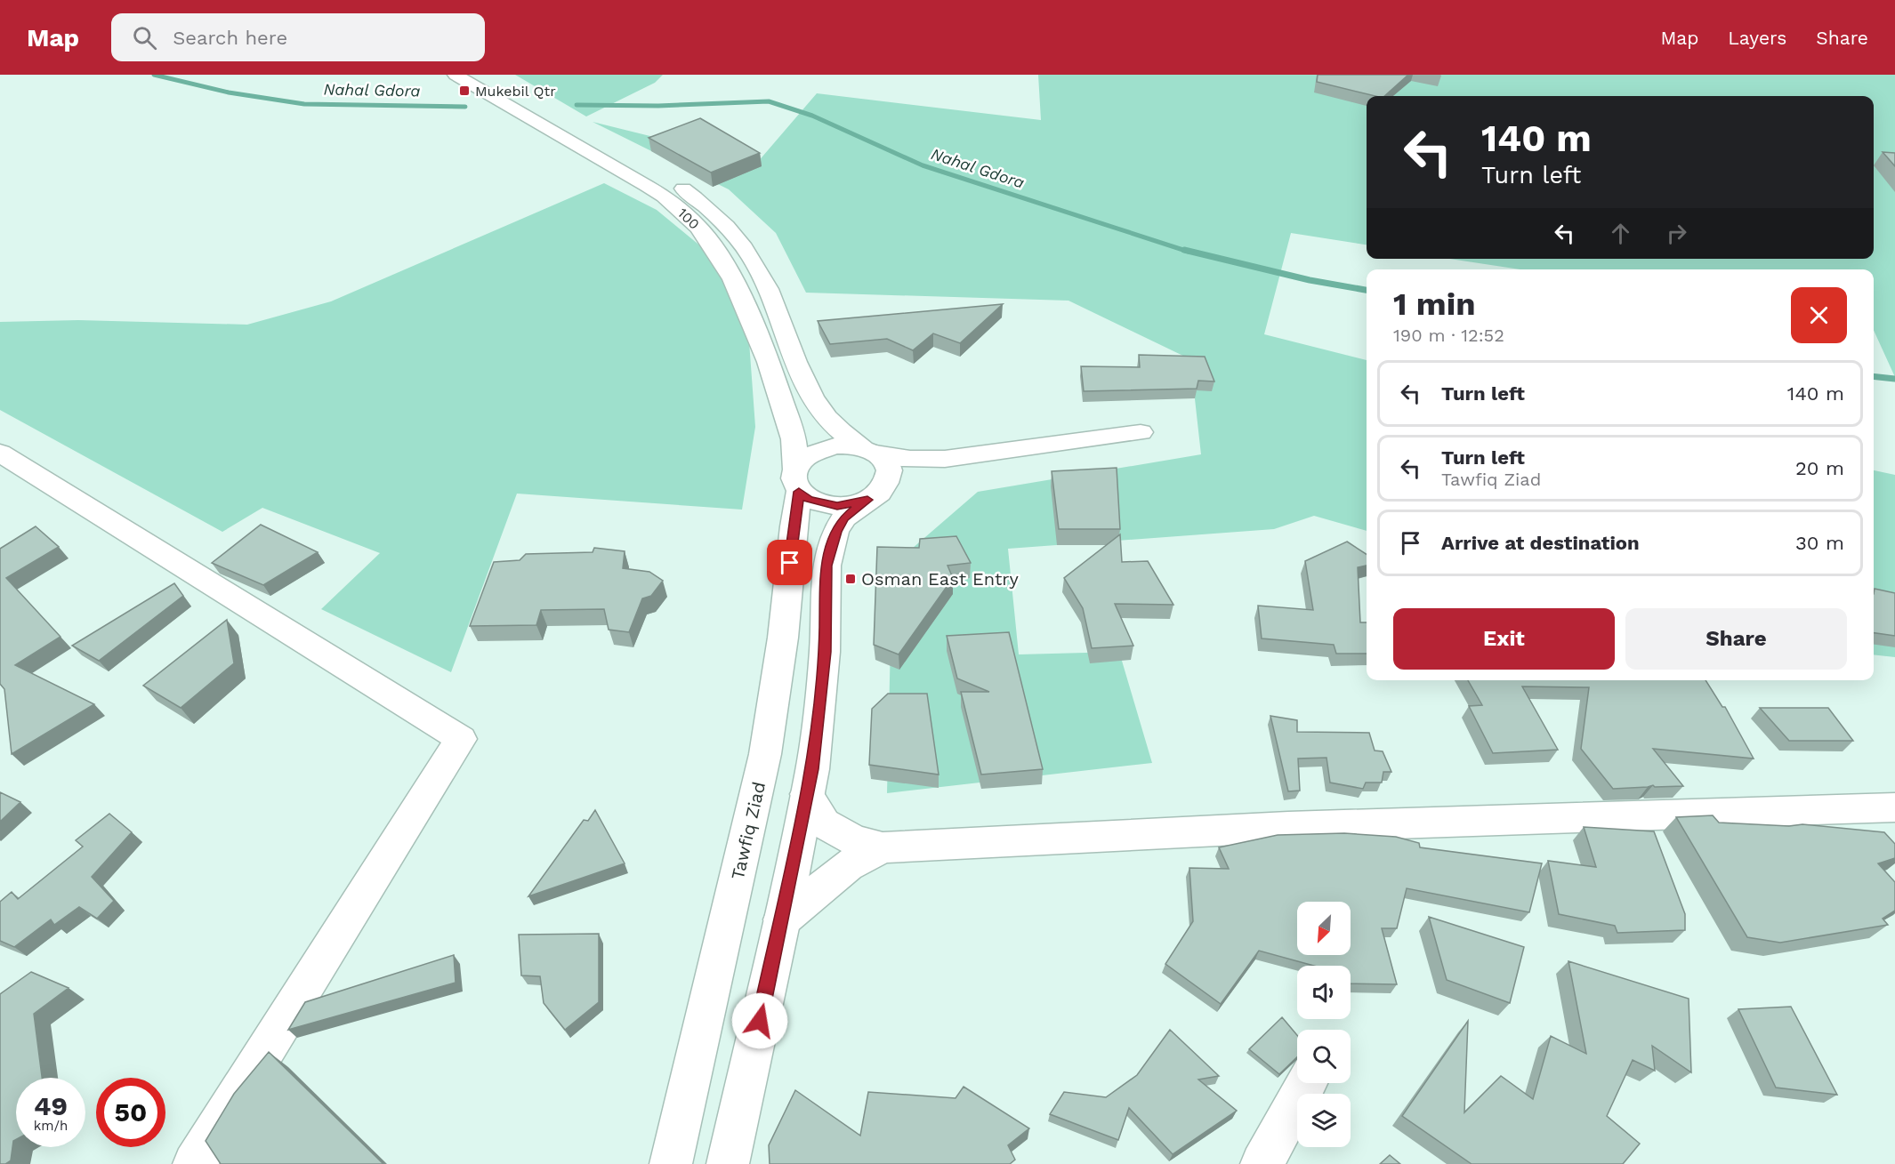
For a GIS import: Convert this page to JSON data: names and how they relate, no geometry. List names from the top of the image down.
{
  "streets": {
    "main road": ["100", "Tawfiq Ziad"]
  },
  "crossings": [
    ["100", "Tawfiq Ziad"]
  ],
  "water": ["Nahal Gdora"],
  "places": {
    "transit": ["Mukebil Qtr", "Osman East Entry"]
  },
  "north": "bottom left",
  "page": {
    "header": "Map",
    "search": "Search here",
    "nav": ["Map", "Layers", "Share"],
    "turn": ["140 m", "Turn left"],
    "heading": ["1 min", "190 m · 12:52"],
    "list": [
      {
        "name": "Turn left",
        "value": "140 m"
      },
      {
        "name": "Turn left",
        "note": "Tawfiq Ziad",
        "value": "20 m"
      },
      {
        "name": "Arrive at destination",
        "value": "30 m"
      }
    ],
    "buttons": ["Exit", "Share"],
    "speed": "49 km/h",
    "limit": "50"
  }
}
